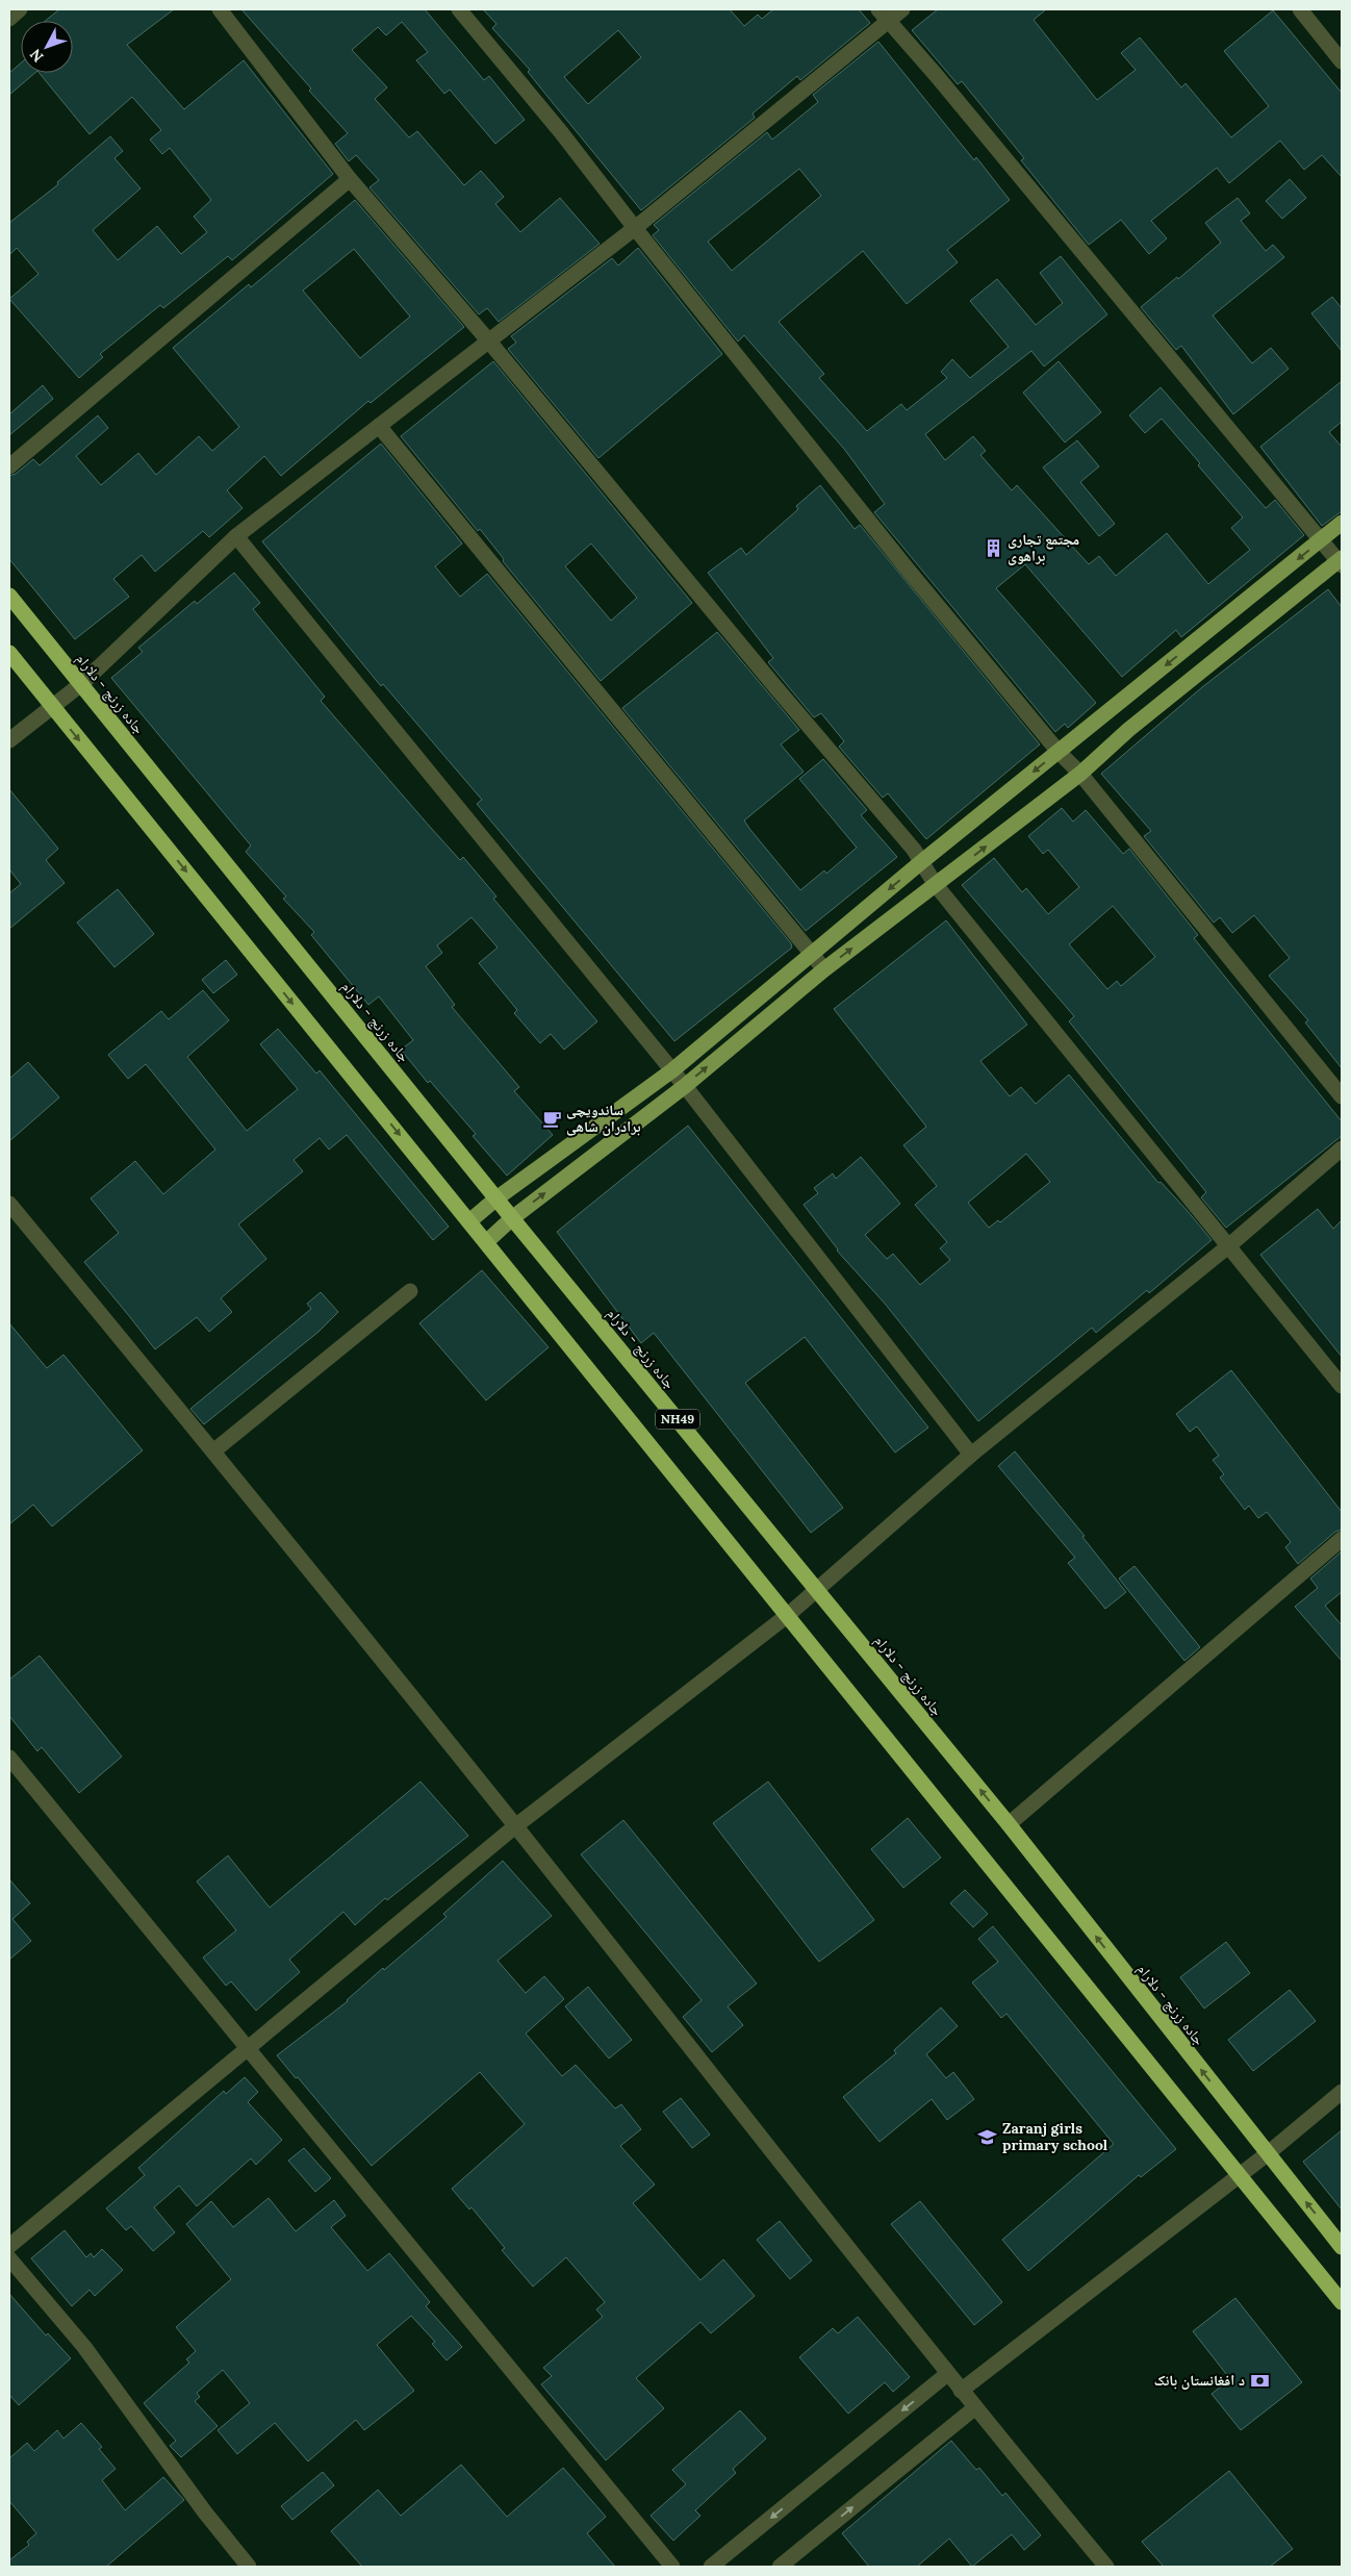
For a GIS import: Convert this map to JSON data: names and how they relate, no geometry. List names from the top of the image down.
{
  "streets": {
    "highway": ["جاده زرنج - دلارام", "NH49"]
  },
  "places": {
    "building": ["مجتمع تجاری براهوی"],
    "cafe": ["ساندویچی برادران شاهی"],
    "school or university": ["Zaranj girls primary school"],
    "bank": ["د افغانستان بانک"]
  },
  "north": "bottom left"
}
